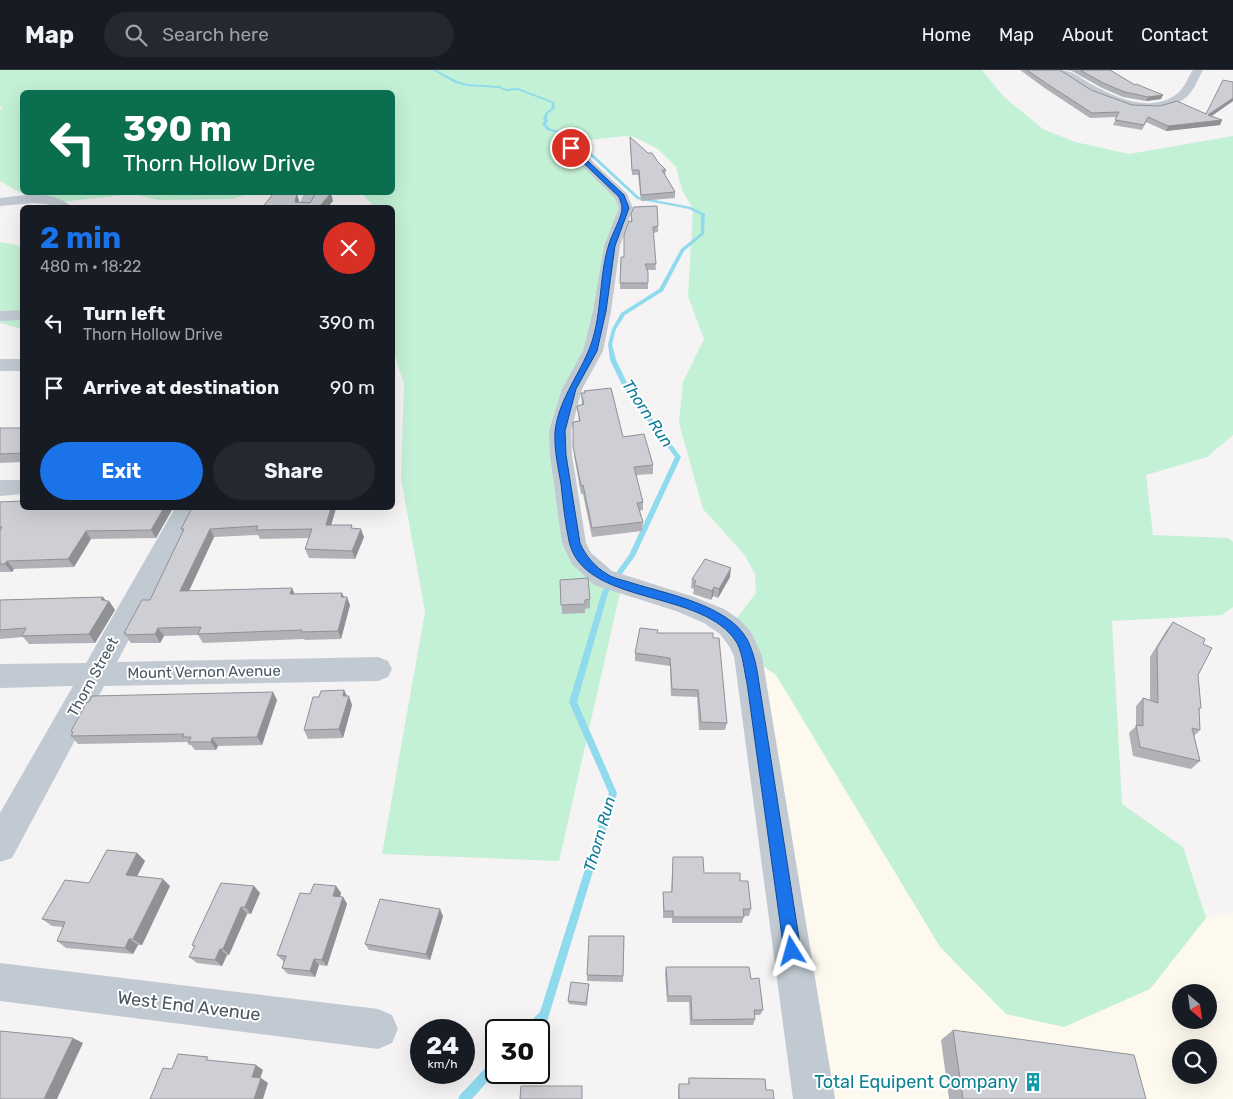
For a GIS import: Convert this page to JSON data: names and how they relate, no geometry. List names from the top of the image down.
{
  "streets": {
    "street": ["Mount Vernon Avenue", "Thorn Street", "West End Avenue"]
  },
  "crossings": [
    ["Mount Vernon Avenue", "Thorn Street"]
  ],
  "water": ["Thorn Run"],
  "places": {
    "building": ["Total Equipent Company"]
  },
  "north": "bottom right",
  "page": {
    "header": "Map",
    "search": "Search here",
    "nav": [
      "Home",
      "Map",
      "About",
      "Contact"
    ],
    "turn": ["390 m", "Thorn Hollow Drive"],
    "heading": ["2 min", "480 m · 18:22"],
    "list": [
      {
        "name": "Turn left",
        "note": "Thorn Hollow Drive",
        "value": "390 m"
      },
      {
        "name": "Arrive at destination",
        "value": "90 m"
      }
    ],
    "buttons": ["Exit", "Share"],
    "speed": "24 km/h",
    "limit": "30"
  }
}
